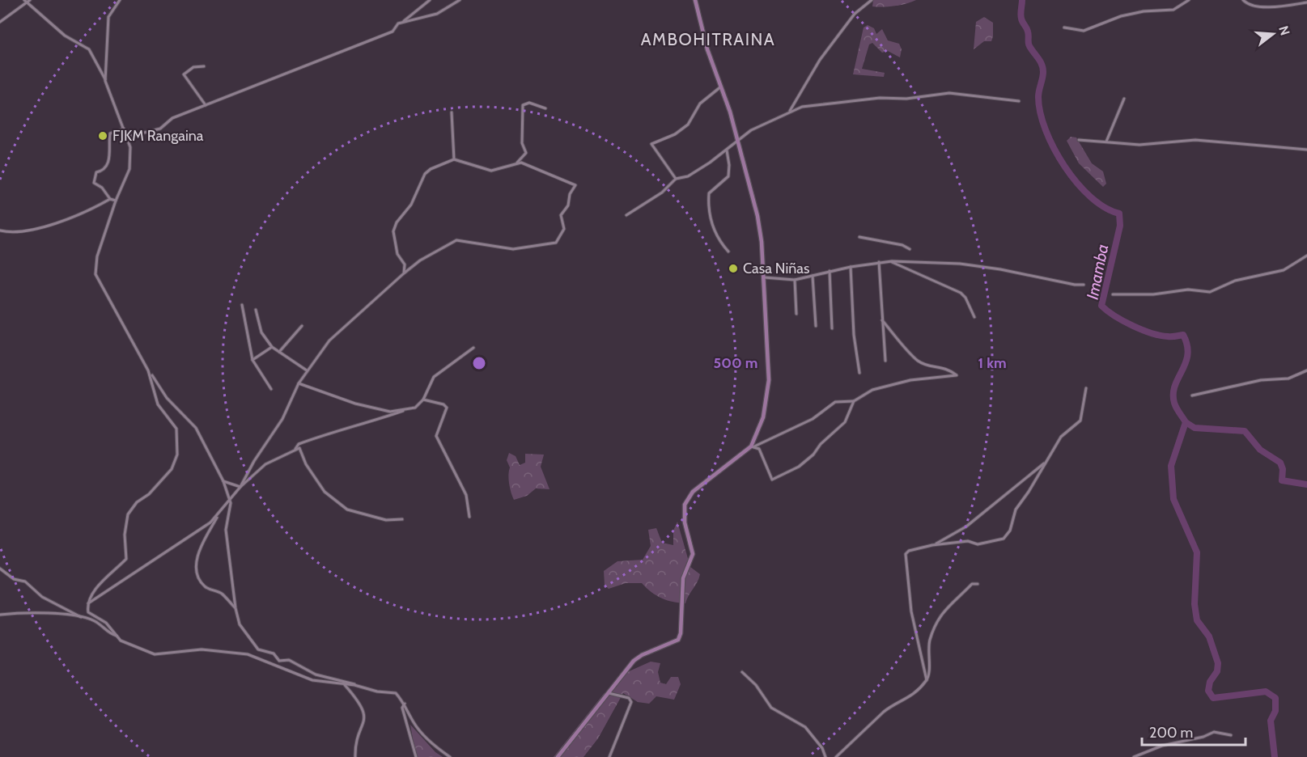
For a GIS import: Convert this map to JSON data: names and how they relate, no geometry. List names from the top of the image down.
{
  "districts": ["AMBOHITRAINA"],
  "water": ["Imamba"],
  "places": ["FJKM Rangaina", "Casa Niñas"],
  "scale_bar": "200 m",
  "north": "right",
  "rings": ["500 m", "1 km"]
}
